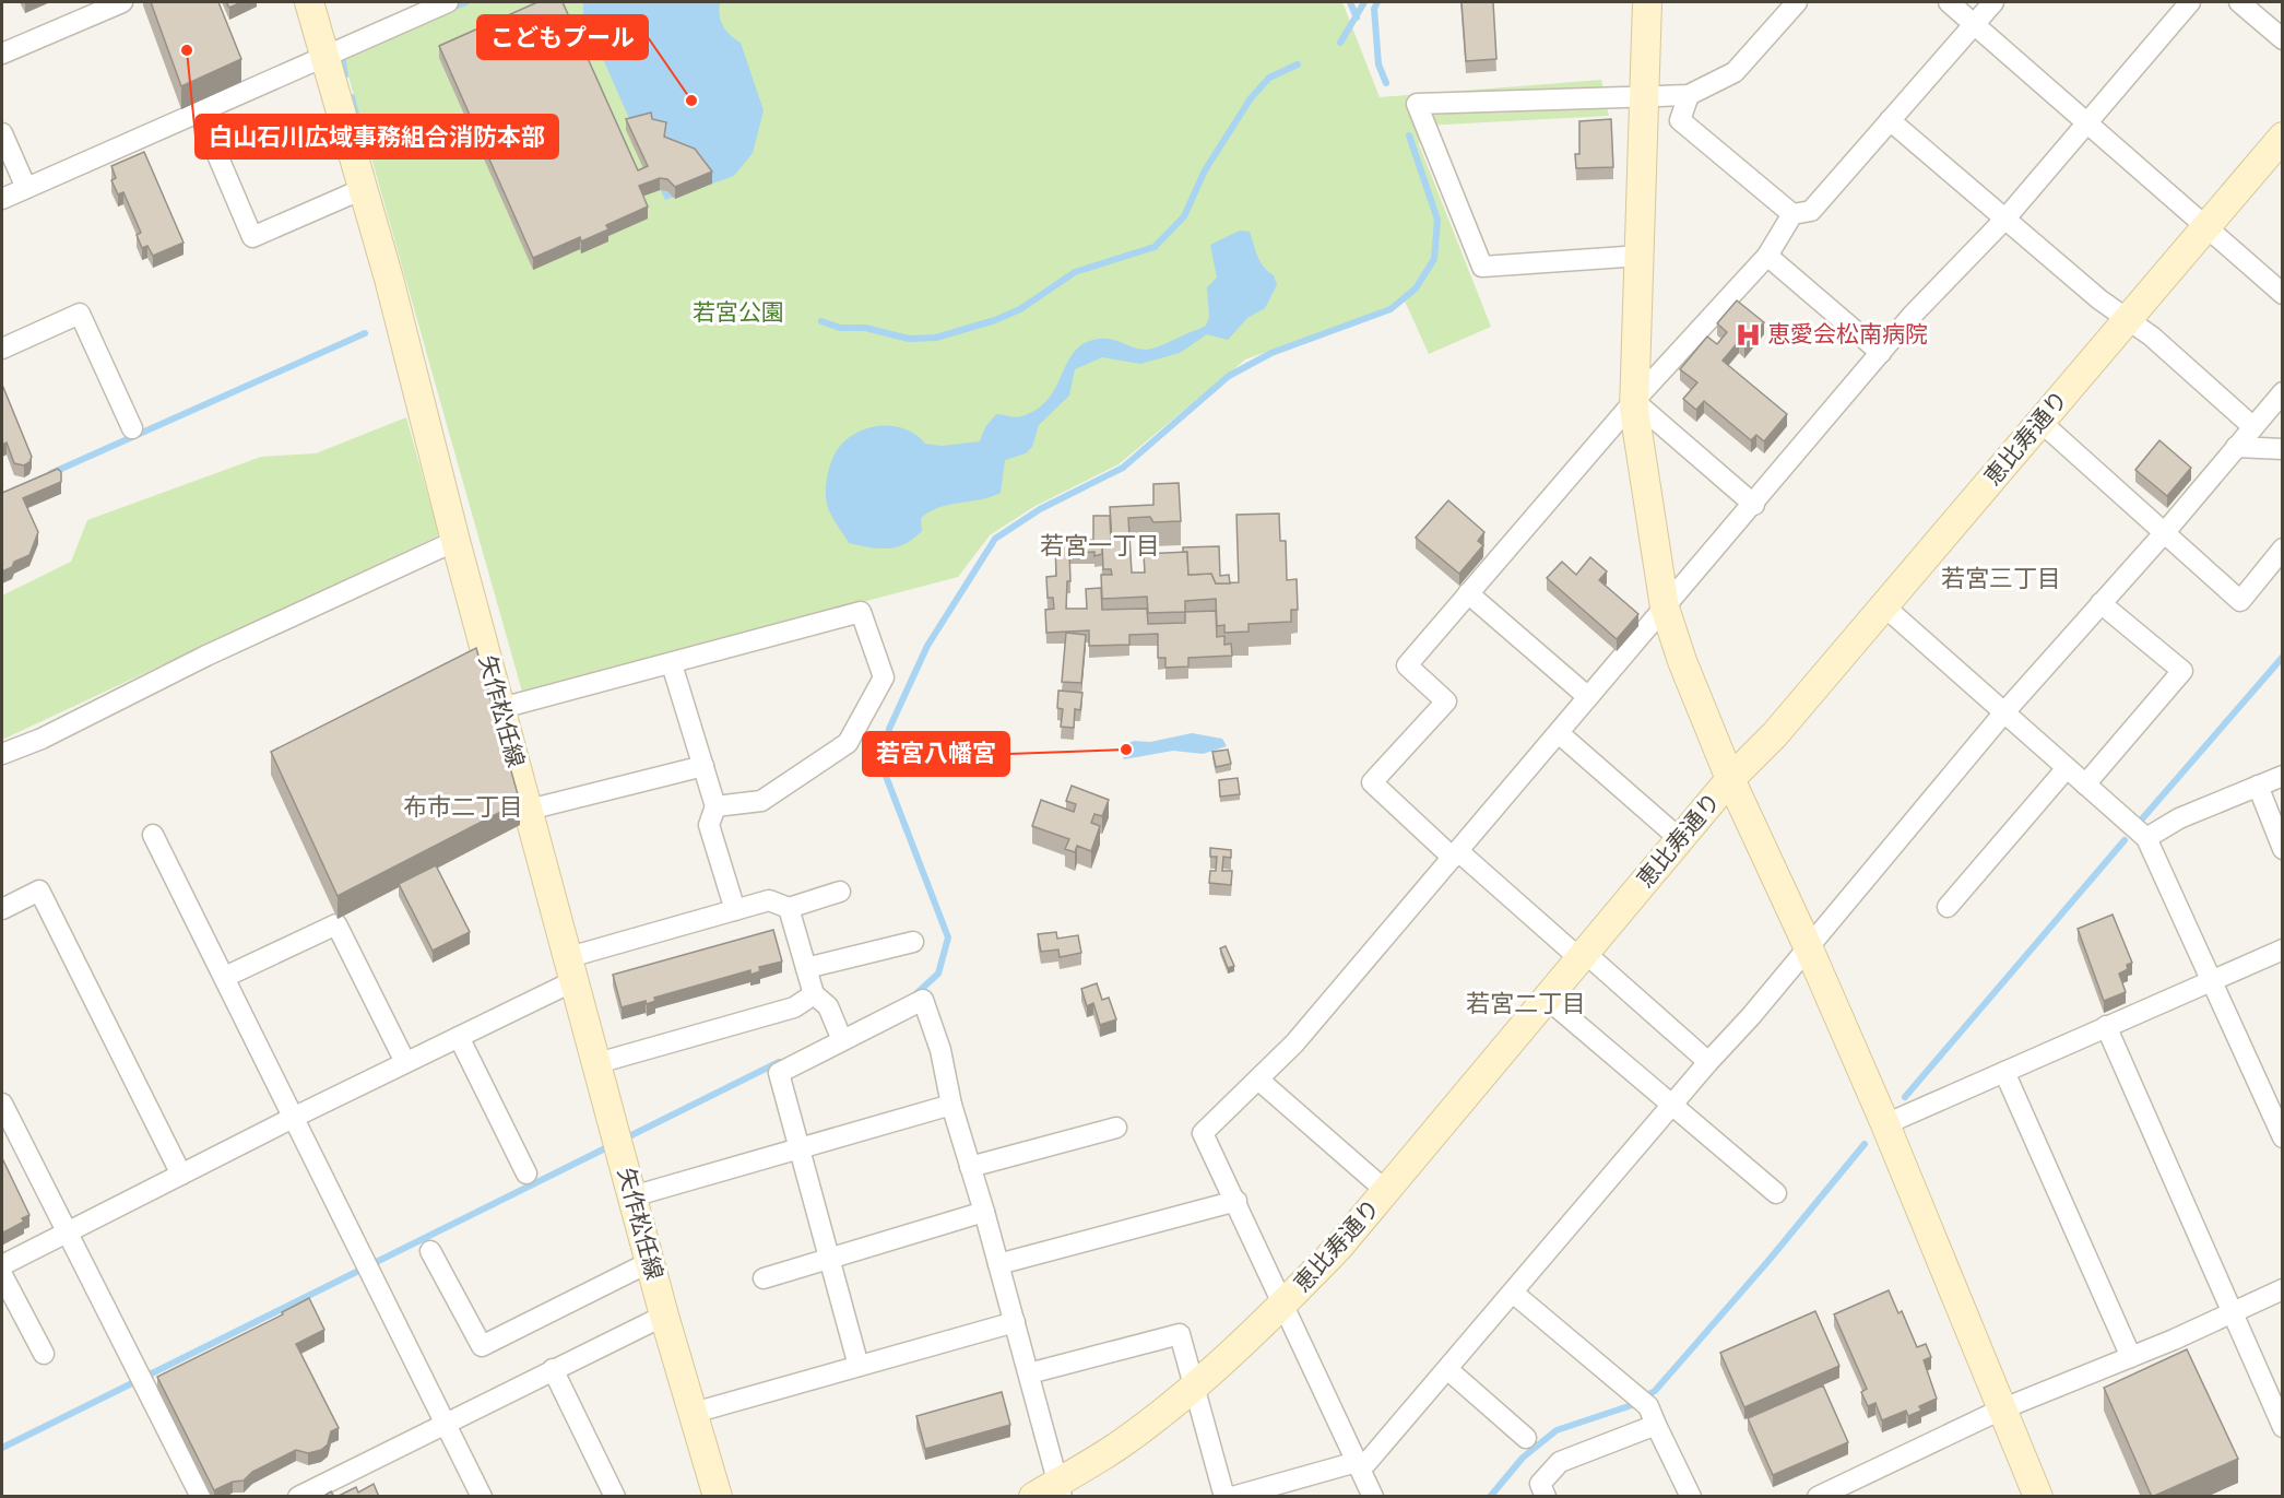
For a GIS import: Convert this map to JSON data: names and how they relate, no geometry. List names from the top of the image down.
{
  "streets": {
    "street": ["恵比寿通り", "矢作松任線"]
  },
  "districts": [
    "若宮一丁目",
    "若宮三丁目",
    "布市二丁目",
    "若宮二丁目"
  ],
  "parks": ["若宮公園"],
  "places": {
    "other": ["白山石川広域事務組合消防本部", "こどもプール", "若宮八幡宮"],
    "hospital": ["恵愛会松南病院"]
  }
}
